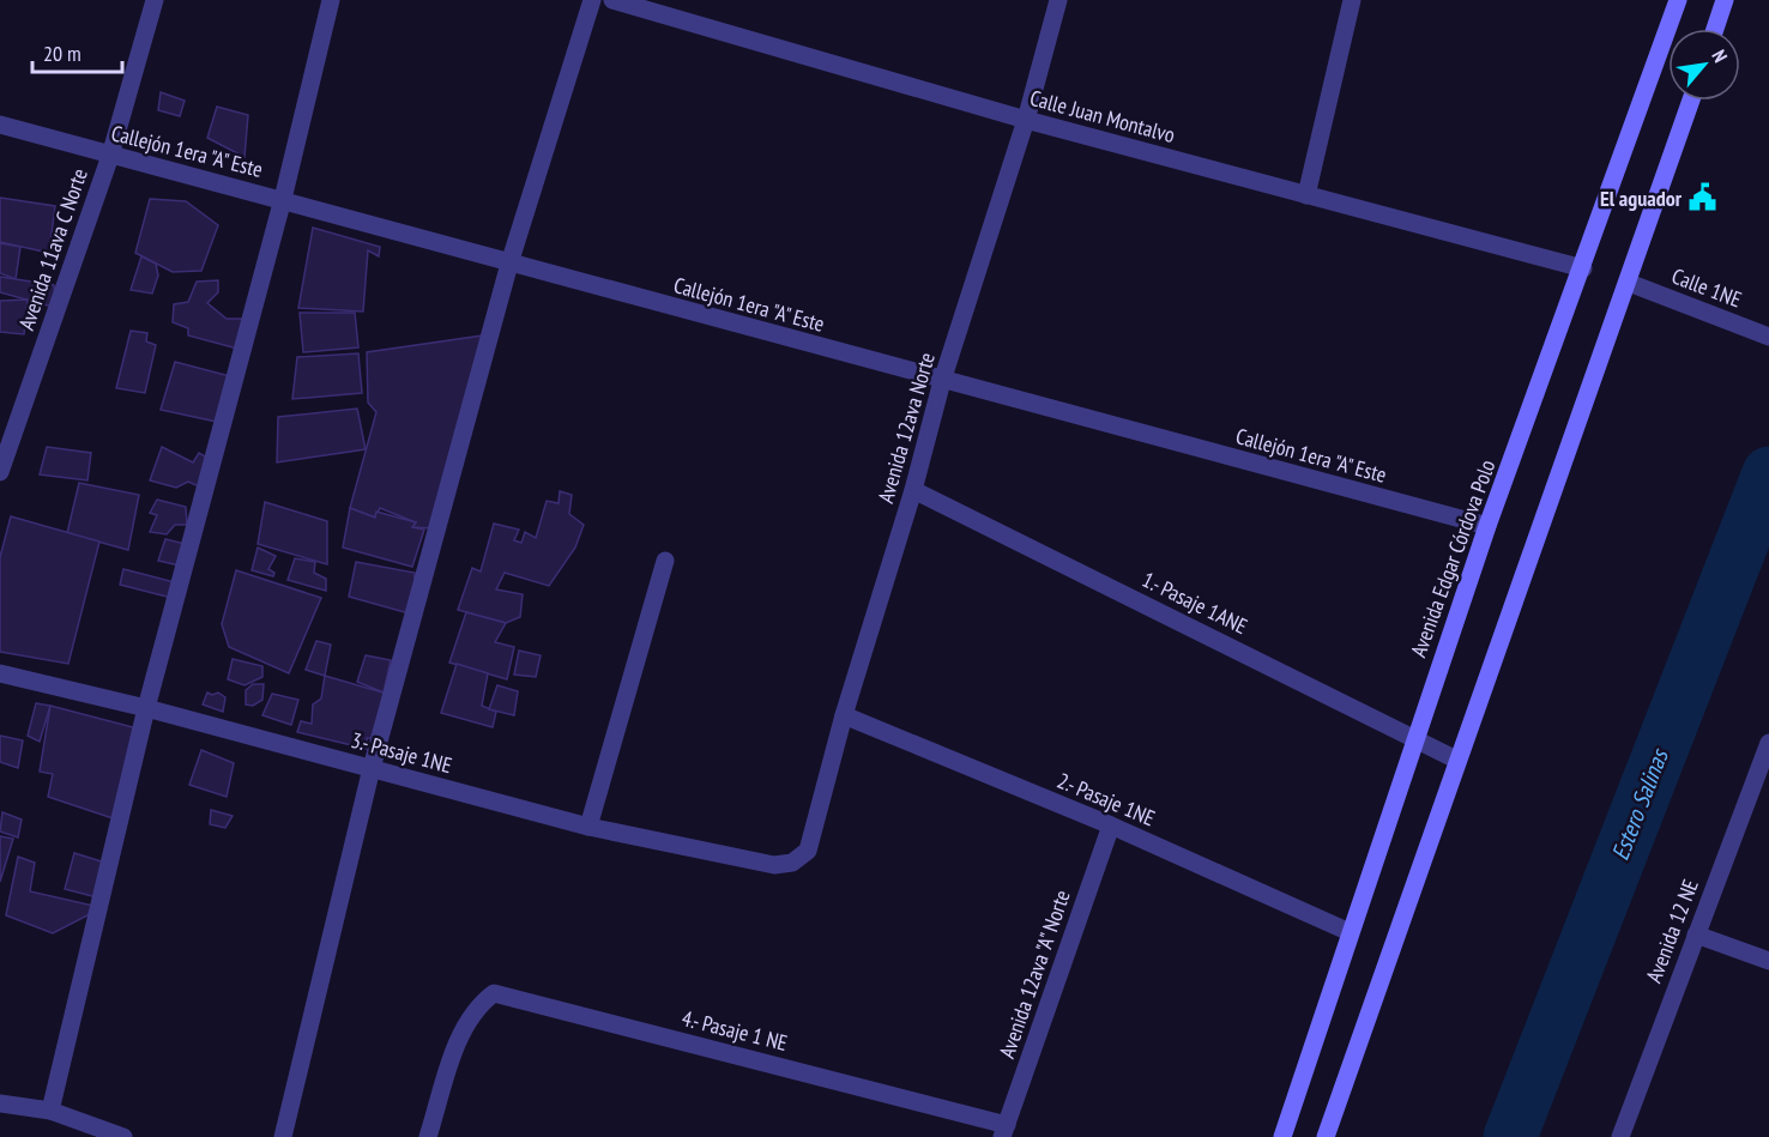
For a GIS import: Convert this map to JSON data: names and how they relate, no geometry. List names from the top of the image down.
{
  "streets": {
    "main road": ["Avenida Edgar Córdova Polo"],
    "street": [
      "Calle Juan Montalvo",
      "Callejón 1era \"A\" Este",
      "Avenida 11ava C Norte",
      "Calle 1NE",
      "Avenida 12ava Norte",
      "1.- Pasaje 1ANE",
      "3.- Pasaje 1NE",
      "2.- Pasaje 1NE",
      "Avenida 12 NE",
      "Avenida 12ava \"A\" Norte",
      "4.- Pasaje 1 NE"
    ]
  },
  "crossings": [
    ["Calle Juan Montalvo", "Avenida 12ava Norte"],
    ["Calle Juan Montalvo", "Avenida Edgar Córdova Polo"],
    ["Callejón 1era \"A\" Este", "Avenida 11ava C Norte"],
    ["Callejón 1era \"A\" Este", "Avenida 12ava Norte"],
    ["Callejón 1era \"A\" Este", "Avenida Edgar Córdova Polo"],
    ["Avenida 12ava Norte", "1.- Pasaje 1ANE"],
    ["Avenida 12ava Norte", "3.- Pasaje 1NE"],
    ["Avenida 12ava Norte", "2.- Pasaje 1NE"],
    ["Avenida Edgar Córdova Polo", "1.- Pasaje 1ANE"],
    ["Avenida Edgar Córdova Polo", "2.- Pasaje 1NE"],
    ["2.- Pasaje 1NE", "Avenida 12ava \"A\" Norte"],
    ["Avenida 12ava \"A\" Norte", "4.- Pasaje 1 NE"]
  ],
  "water": ["Estero Salinas"],
  "places": {
    "public building": ["El aguador"]
  },
  "scale_bar": "20 m",
  "north": "top right"
}
